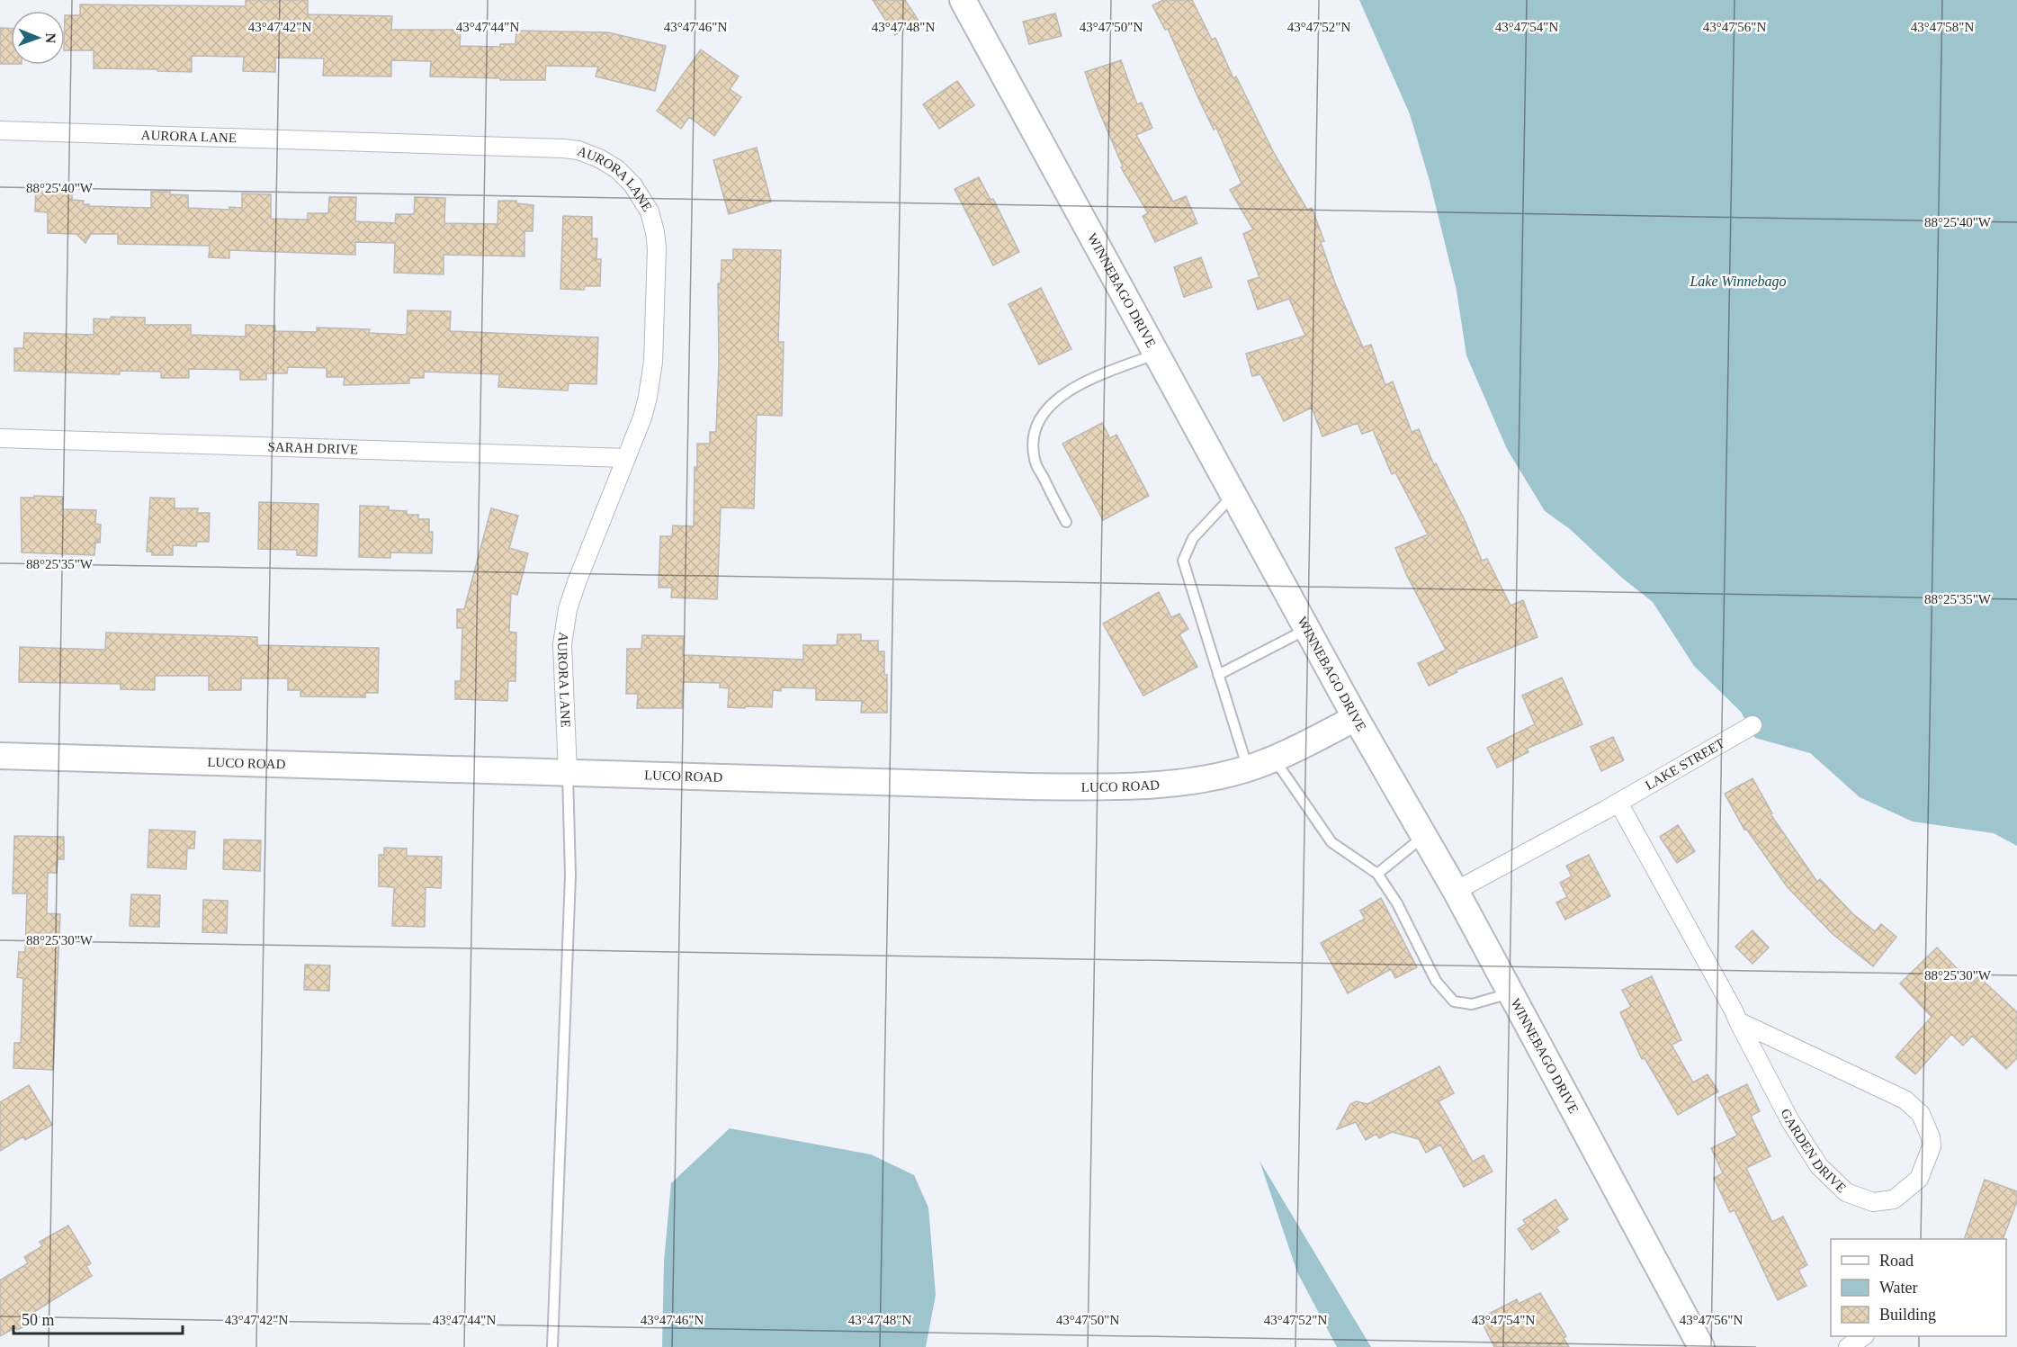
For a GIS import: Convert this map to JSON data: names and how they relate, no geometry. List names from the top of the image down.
{
  "streets": {
    "main road": ["WINNEBAGO DRIVE", "LUCO ROAD"],
    "street": [
      "AURORA LANE",
      "SARAH DRIVE",
      "LAKE STREET",
      "GARDEN DRIVE"
    ]
  },
  "crossings": [
    ["AURORA LANE", "SARAH DRIVE"],
    ["AURORA LANE", "LUCO ROAD"],
    ["WINNEBAGO DRIVE", "LUCO ROAD"],
    ["LAKE STREET", "GARDEN DRIVE"]
  ],
  "water": ["Lake Winnebago"],
  "legend": ["Road", "Water", "Building"],
  "scale_bar": "50 m",
  "north": "right",
  "coordinates": [
    "43°47'42\"N",
    "43°47'44\"N",
    "43°47'46\"N",
    "43°47'48\"N",
    "43°47'50\"N",
    "43°47'52\"N",
    "43°47'54\"N",
    "43°47'56\"N",
    "43°47'58\"N",
    "88°25'40\"W",
    "88°25'35\"W",
    "88°25'30\"W"
  ]
}
